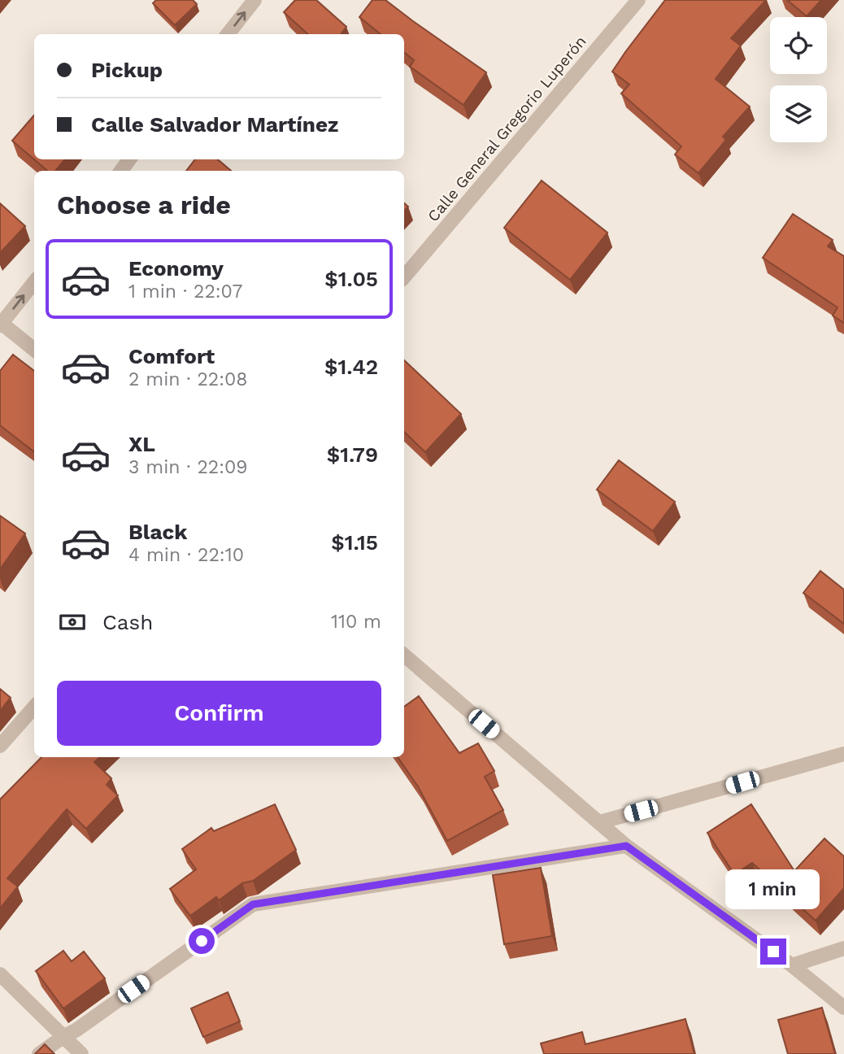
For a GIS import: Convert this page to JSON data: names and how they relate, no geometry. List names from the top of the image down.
{
  "streets": {
    "street": ["Calle General Gregorio Luperón"]
  },
  "page": {
    "banner": ["Pickup", "Calle Salvador Martínez"],
    "heading": "Choose a ride",
    "list": [
      {
        "name": "Economy",
        "note": "1 min · 22:07",
        "value": "$1.05"
      },
      {
        "name": "Comfort",
        "note": "2 min · 22:08",
        "value": "$1.42"
      },
      {
        "name": "XL",
        "note": "3 min · 22:09",
        "value": "$1.79"
      },
      {
        "name": "Black",
        "note": "4 min · 22:10",
        "value": "$1.15"
      }
    ],
    "pay": ["Cash", "110 m"],
    "buttons": "Confirm",
    "bubble": "1 min"
  }
}
